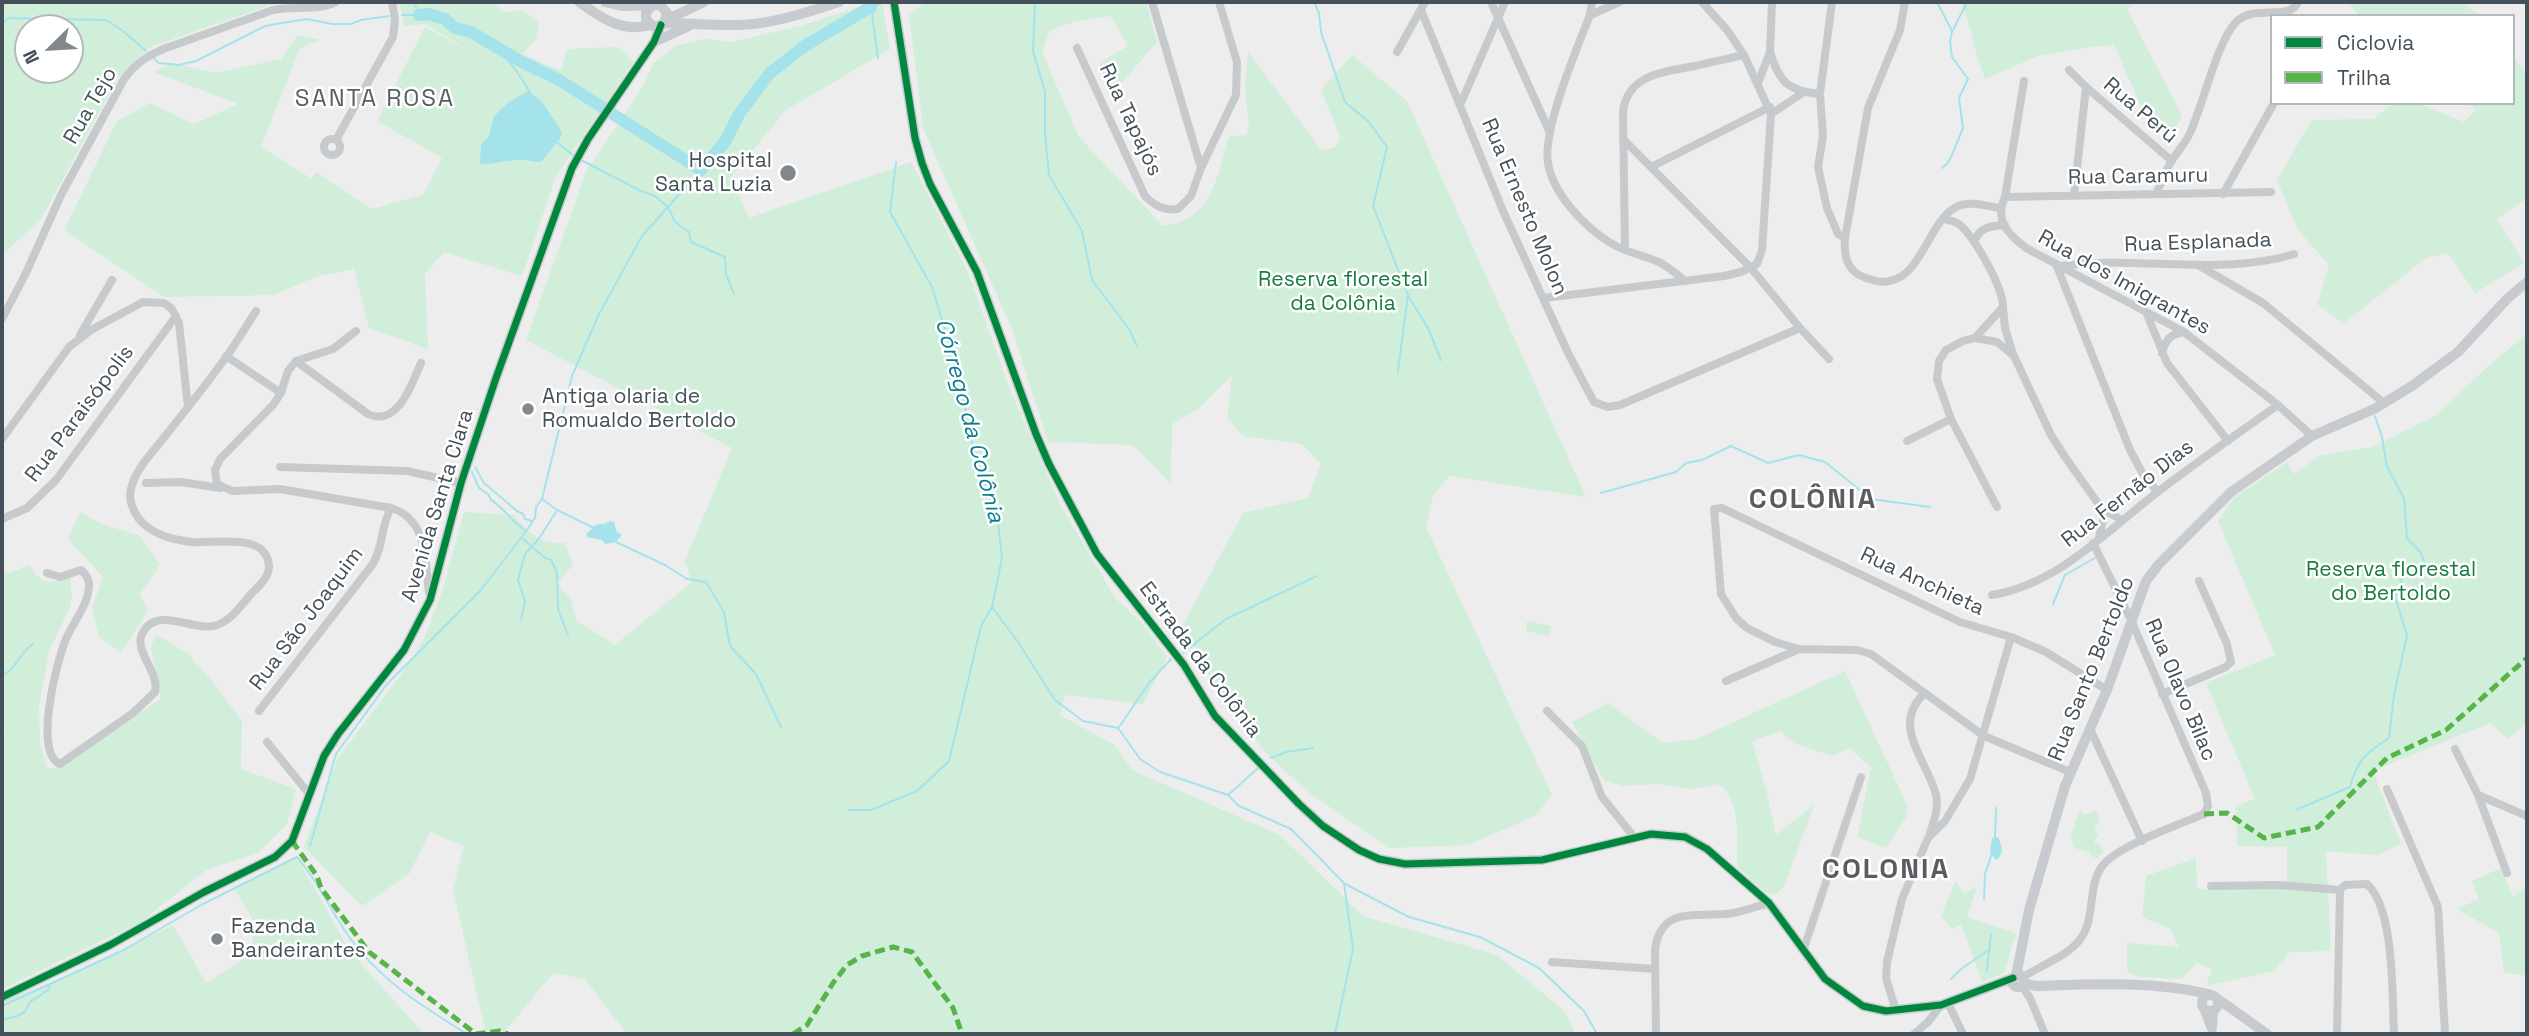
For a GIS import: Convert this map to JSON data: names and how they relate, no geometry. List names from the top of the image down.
{
  "streets": {
    "street": [
      "Rua Tejo",
      "Rua Perú",
      "Rua Tapajós",
      "Rua Caramuru",
      "Rua Ernesto Molon",
      "Rua Esplanada",
      "Rua dos Imigrantes",
      "Rua Paraisópolis",
      "Rua Fernão Dias",
      "Avenida Santa Clara",
      "Rua Anchieta",
      "Rua São Joaquim",
      "Estrada da Colônia",
      "Rua Santo Bertoldo",
      "Rua Olavo Bilac"
    ]
  },
  "crossings": [
    ["Rua Perú", "Rua Caramuru"],
    ["Rua Esplanada", "Rua dos Imigrantes"],
    ["Rua dos Imigrantes", "Rua Fernão Dias"],
    ["Rua dos Imigrantes", "Rua Santo Bertoldo"],
    ["Rua Fernão Dias", "Rua Olavo Bilac"],
    ["Rua Anchieta", "Rua Santo Bertoldo"],
    ["Estrada da Colônia", "Rua Santo Bertoldo"],
    ["Rua Santo Bertoldo", "Rua Olavo Bilac"]
  ],
  "districts": ["SANTA ROSA", "COLÔNIA", "COLONIA"],
  "water": ["Córrego da Colônia"],
  "parks": ["Reserva florestal da Colônia", "Reserva florestal do Bertoldo"],
  "places": ["Hospital Santa Luzia", "Antiga olaria de Romualdo Bertoldo", "Fazenda Bandeirantes"],
  "legend": ["Ciclovia", "Trilha"],
  "north": "bottom left"
}
